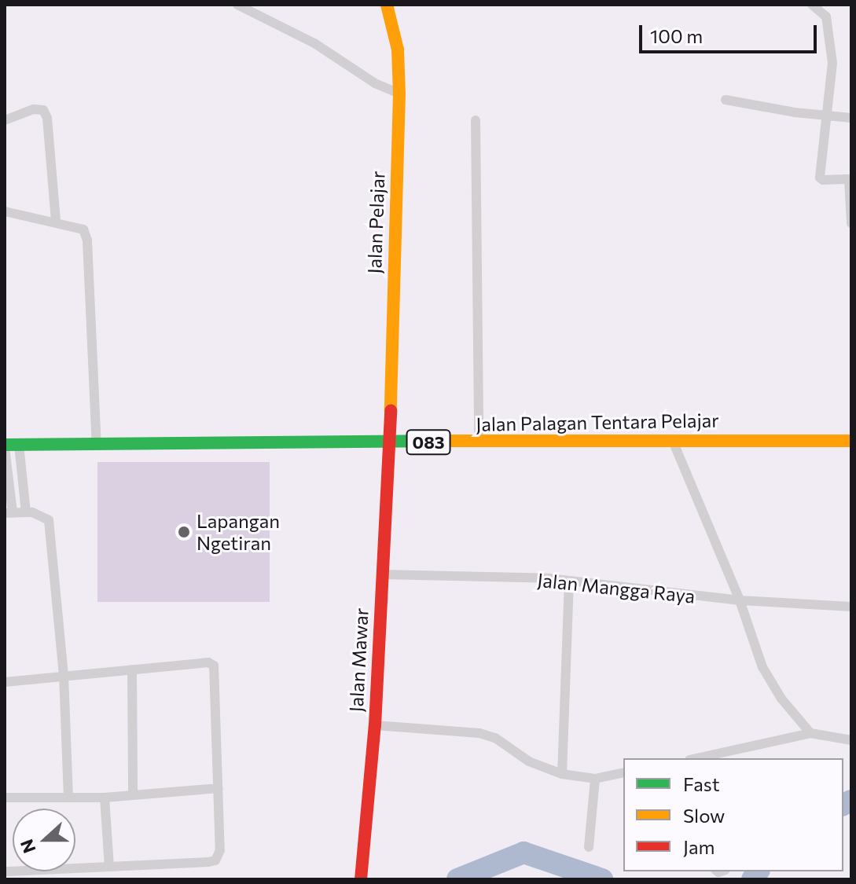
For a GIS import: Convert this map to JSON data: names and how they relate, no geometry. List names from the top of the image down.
{
  "streets": {
    "street": [
      "Jalan Pelajar",
      "Jalan Palagan Tentara Pelajar",
      "083",
      "Jalan Mangga Raya",
      "Jalan Mawar"
    ]
  },
  "crossings": [
    ["Jalan Pelajar", "Jalan Palagan Tentara Pelajar"],
    ["Jalan Pelajar", "Jalan Mawar"],
    ["Jalan Palagan Tentara Pelajar", "Jalan Mawar"],
    ["Jalan Mangga Raya", "Jalan Mawar"]
  ],
  "places": ["Lapangan Ngetiran"],
  "legend": ["Fast", "Slow", "Jam"],
  "scale_bar": "100 m",
  "north": "left"
}
